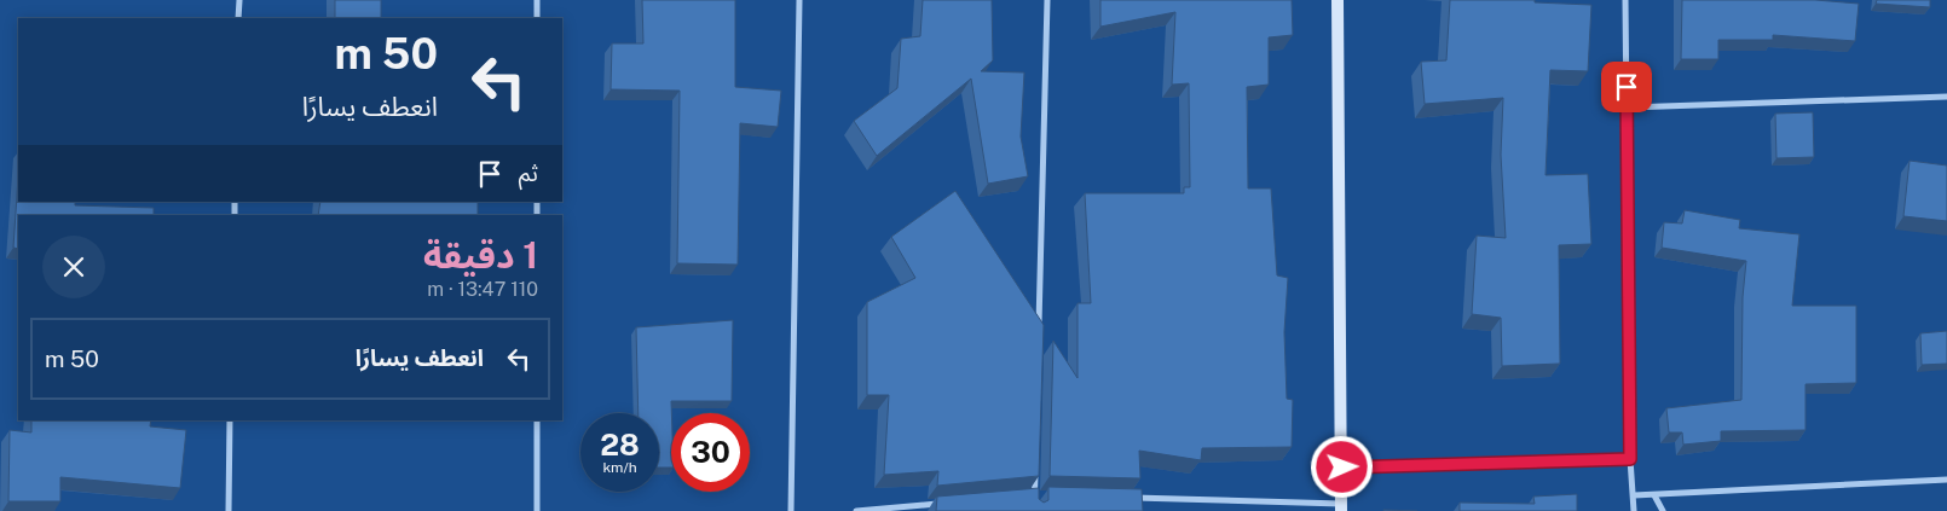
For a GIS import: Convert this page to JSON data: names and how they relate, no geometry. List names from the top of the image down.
{
  "page": {
    "turn": ["50 m", "انعطف يسارًا"],
    "then": "ثم",
    "heading": ["1 دقيقة", "110 m · 13:47"],
    "list": [
      {
        "name": "انعطف يسارًا",
        "value": "50 m"
      }
    ],
    "speed": "28 km/h",
    "limit": "30"
  }
}
